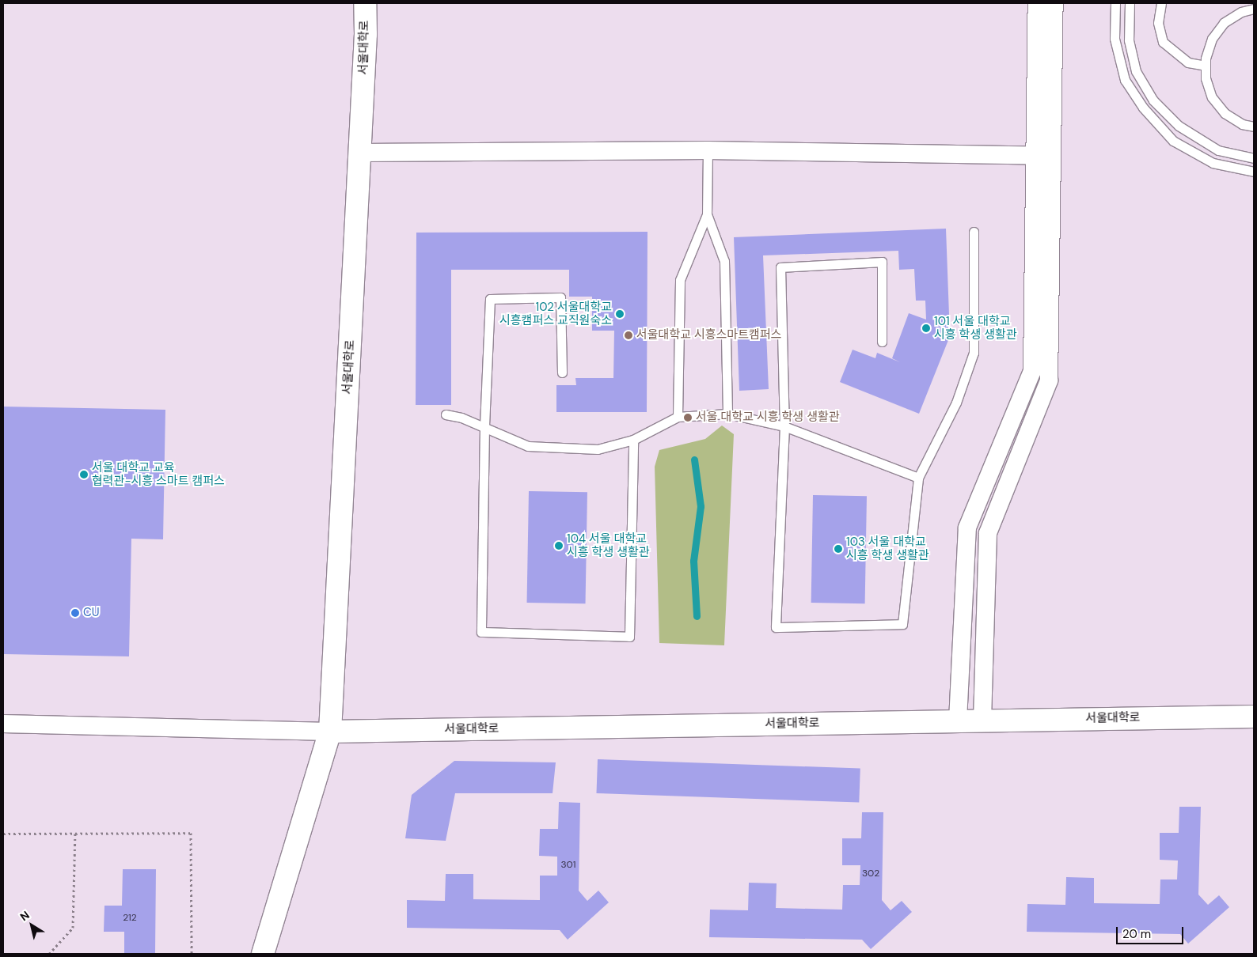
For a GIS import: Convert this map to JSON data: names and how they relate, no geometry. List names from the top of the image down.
{
  "streets": {
    "street": ["서울대학로"]
  },
  "places": [
    "102 서울대학교 시흥캠퍼스 교직원숙소",
    "101 서울 대학교 시흥 학생 생활관",
    "서울대학교 시흥스마트캠퍼스",
    "서울 대학교 시흥 학생 생활관",
    "서울 대학교 교육 협력관-시흥 스마트 캠퍼스",
    "104 서울 대학교 시흥 학생 생활관",
    "103 서울 대학교 시흥 학생 생활관",
    "CU"
  ],
  "house_numbers": ["301", "302", "212"],
  "scale_bar": "20 m",
  "north": "top left"
}
